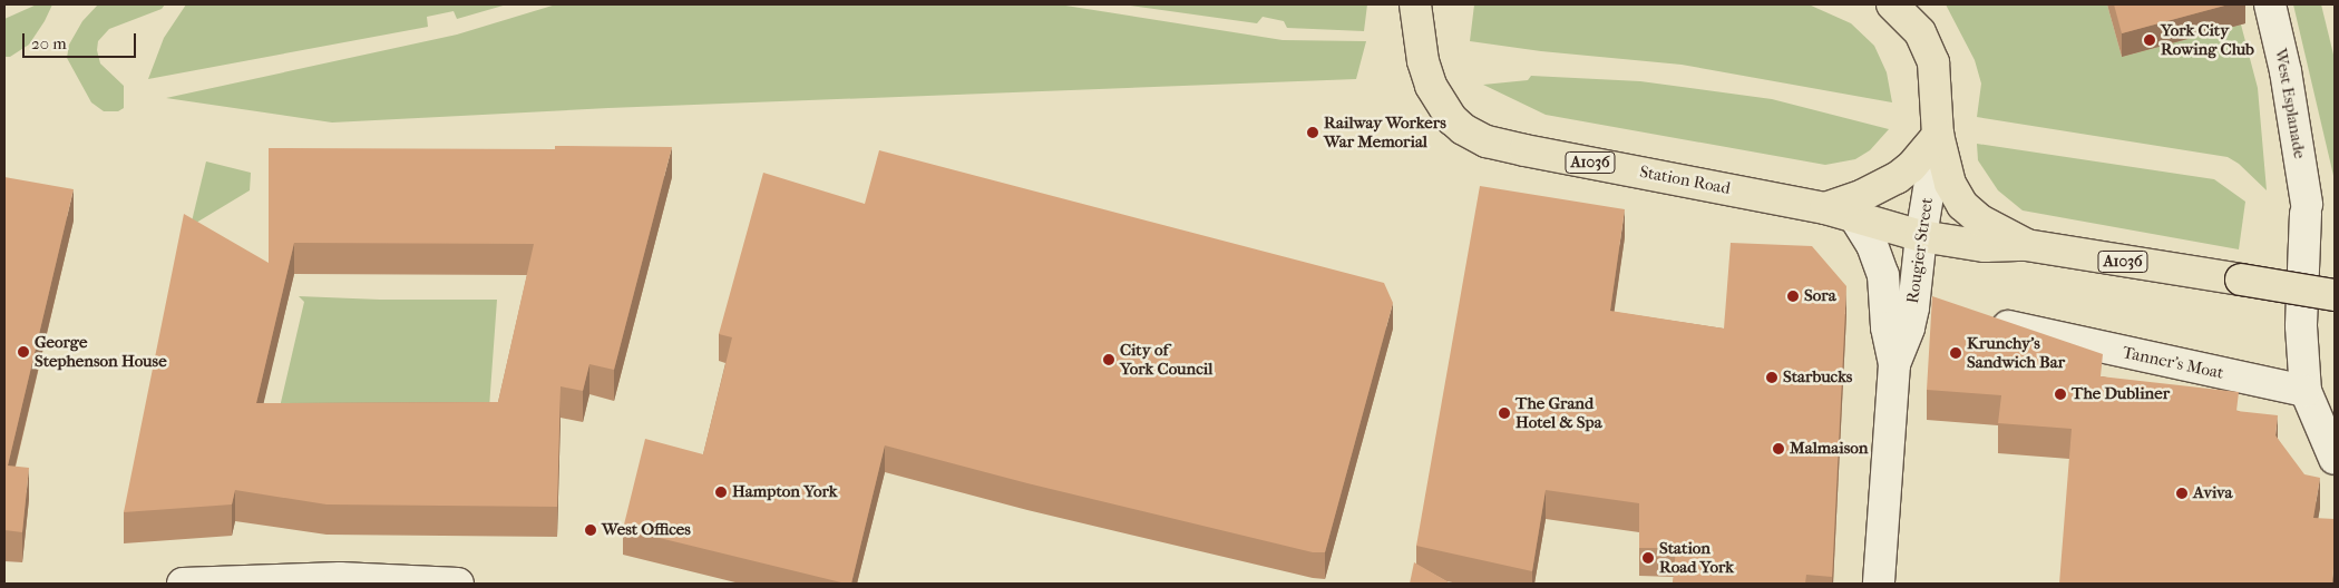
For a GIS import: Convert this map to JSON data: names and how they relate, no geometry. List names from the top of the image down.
{
  "streets": {
    "main road": ["A1036", "Station Road"],
    "street": ["West Esplanade", "Rougier Street", "Tanner's Moat"]
  },
  "crossings": [
    ["West Esplanade", "Tanner's Moat"],
    ["A1036", "Station Road"],
    ["A1036", "Rougier Street"],
    ["Station Road", "Rougier Street"]
  ],
  "places": [
    "York City Rowing Club",
    "Railway Workers War Memorial",
    "Sora",
    "George Stephenson House",
    "Krunchy's Sandwich Bar",
    "City of York Council",
    "Starbucks",
    "The Dubliner",
    "The Grand Hotel & Spa",
    "Malmaison",
    "Hampton York",
    "Aviva",
    "West Offices",
    "Station Road York"
  ],
  "scale_bar": "20 m"
}
